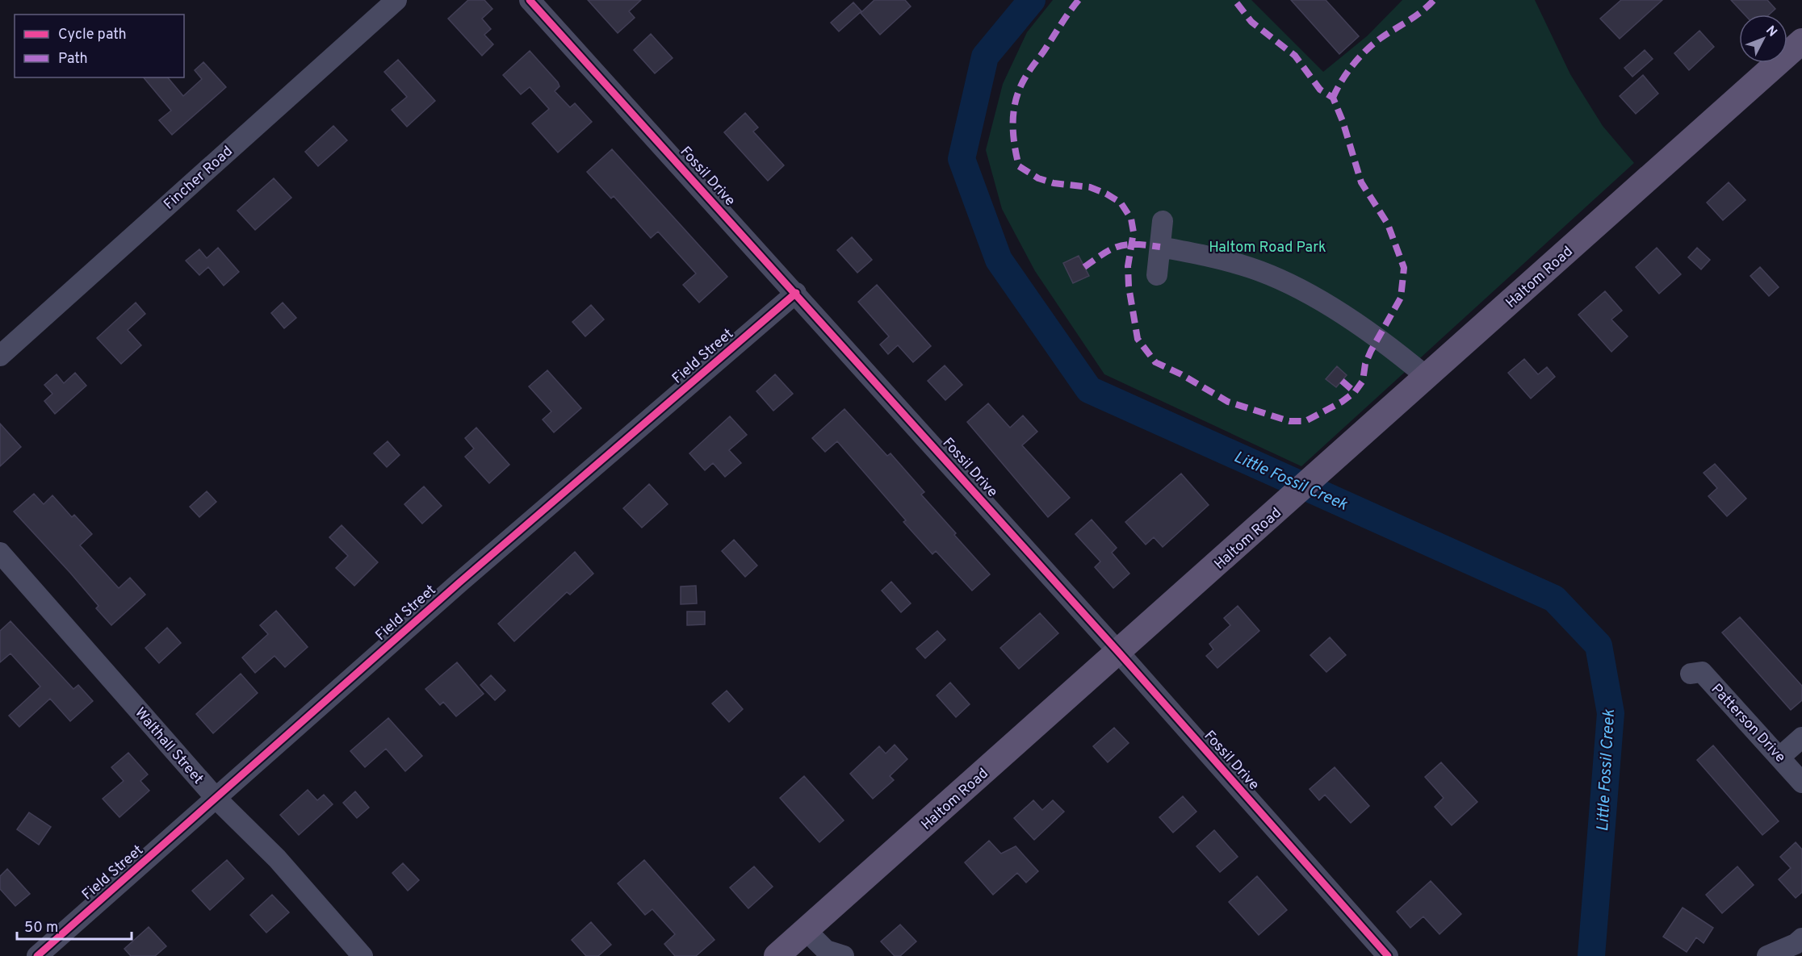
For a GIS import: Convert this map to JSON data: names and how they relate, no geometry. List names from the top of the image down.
{
  "streets": {
    "main road": ["Haltom Road"],
    "street": [
      "Fossil Drive",
      "Fincher Road",
      "Field Street",
      "Patterson Drive",
      "Walthall Street"
    ]
  },
  "crossings": [
    ["Fossil Drive", "Haltom Road"],
    ["Fossil Drive", "Field Street"],
    ["Field Street", "Walthall Street"]
  ],
  "water": ["Little Fossil Creek"],
  "parks": ["Haltom Road Park"],
  "legend": ["Cycle path", "Path"],
  "scale_bar": "50 m",
  "north": "top right"
}
